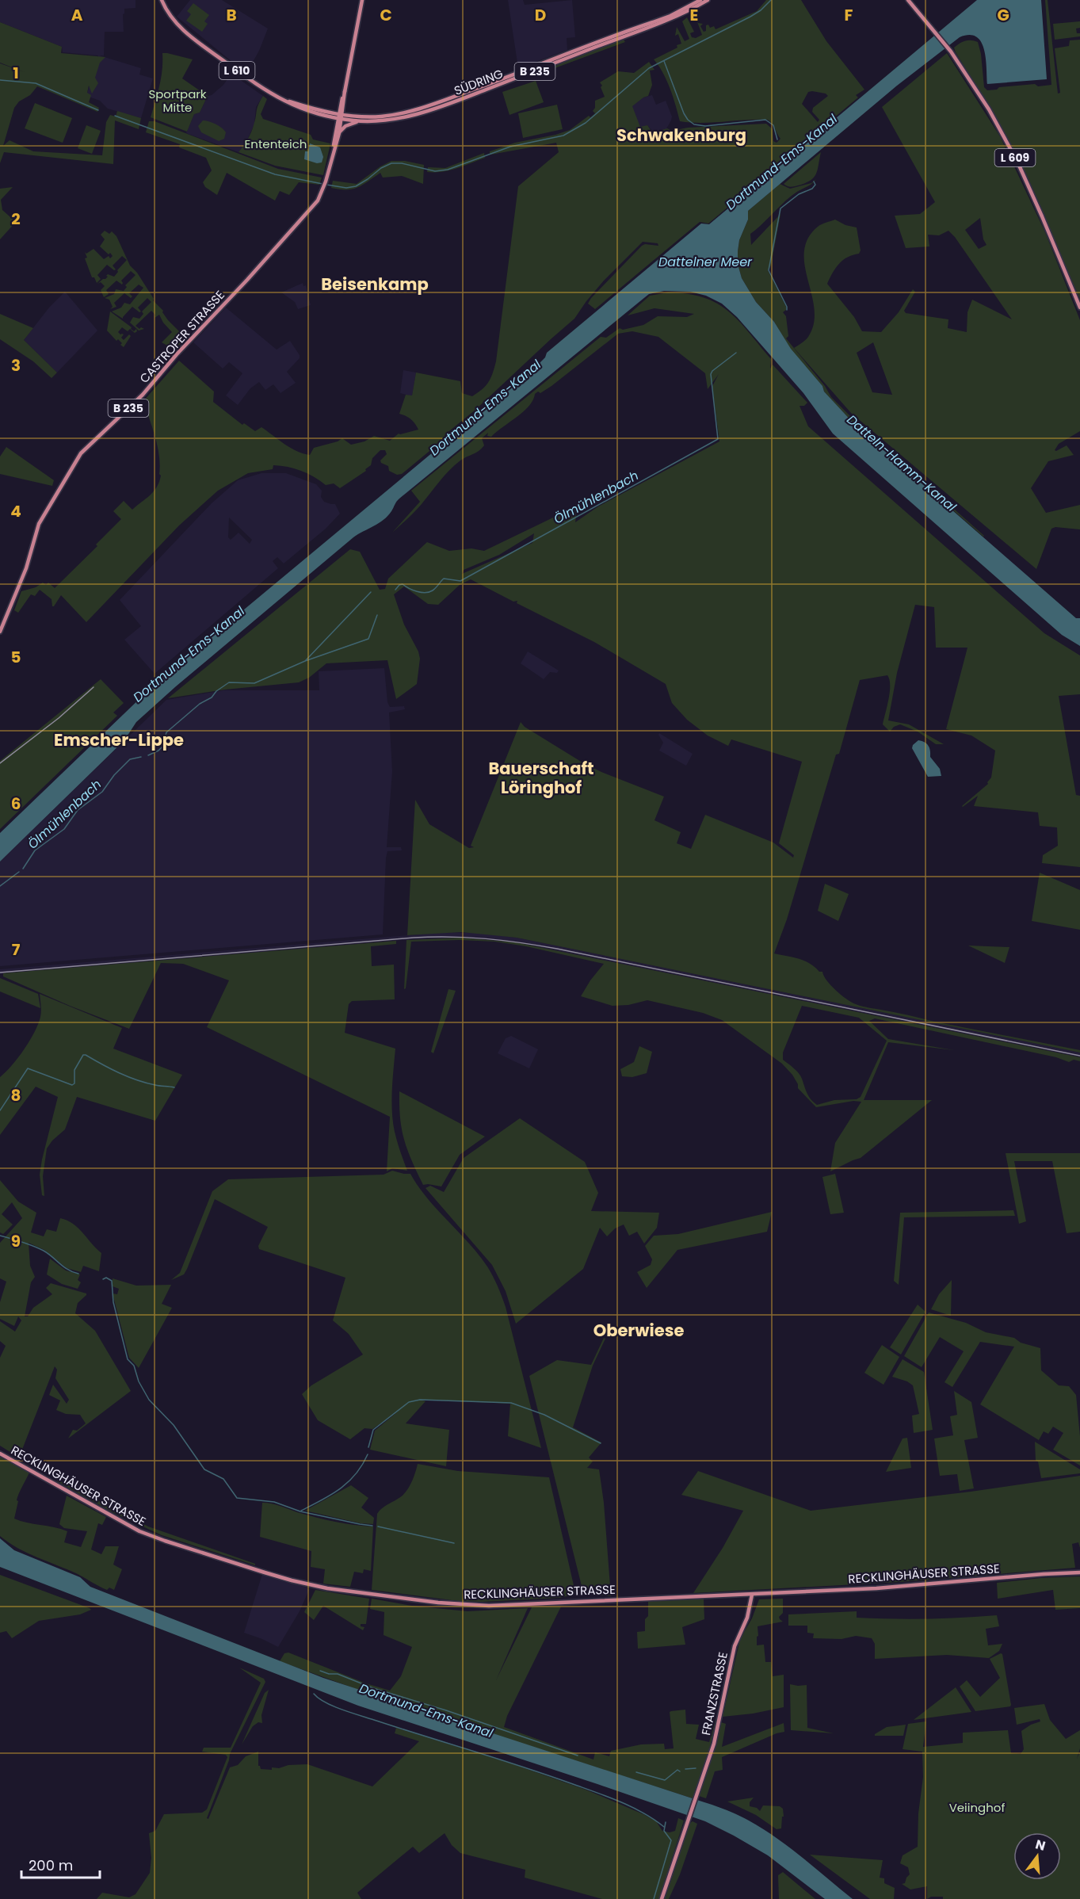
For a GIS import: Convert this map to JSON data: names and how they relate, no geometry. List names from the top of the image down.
{
  "streets": {
    "main road": [
      "L 610",
      "B 235",
      "SÜDRING",
      "L 609",
      "CASTROPER STRASSE",
      "RECKLINGHÄUSER STRASSE",
      "FRANZSTRASSE"
    ]
  },
  "crossings": [
    ["B 235", "SÜDRING"],
    ["B 235", "CASTROPER STRASSE"],
    ["SÜDRING", "CASTROPER STRASSE"],
    ["RECKLINGHÄUSER STRASSE", "FRANZSTRASSE"]
  ],
  "districts": [
    "Schwakenburg",
    "Beisenkamp",
    "Emscher-Lippe",
    "Bauerschaft Löringhof",
    "Oberwiese"
  ],
  "water": [
    "Dortmund-Ems-Kanal",
    "Dattelner Meer",
    "Datteln-Hamm-Kanal",
    "Ölmühlenbach"
  ],
  "parks": ["Sportpark Mitte", "Ententeich", "Veiinghof"],
  "scale_bar": "200 m",
  "north": "top",
  "grid": {
    "columns": [
      "A",
      "B",
      "C",
      "D",
      "E",
      "F",
      "G"
    ],
    "rows": [
      "1",
      "2",
      "3",
      "4",
      "5",
      "6",
      "7",
      "8",
      "9"
    ]
  }
}
